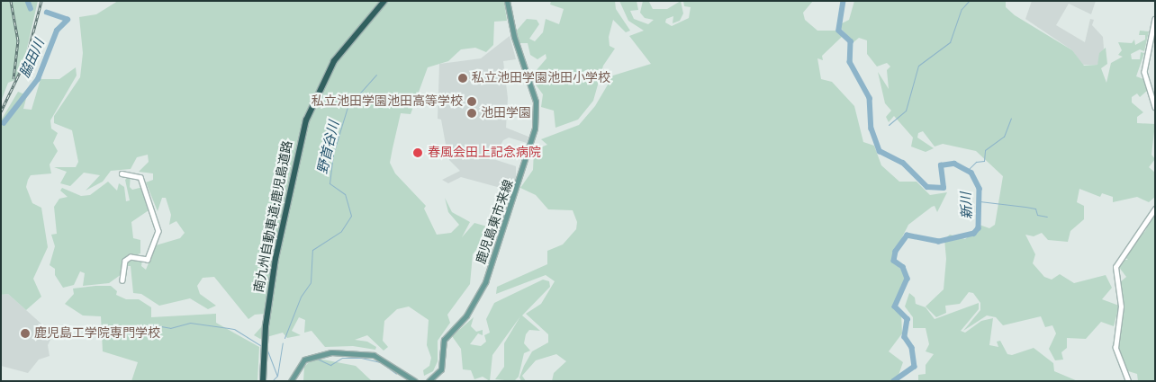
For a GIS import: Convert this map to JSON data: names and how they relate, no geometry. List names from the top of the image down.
{
  "streets": {
    "highway": ["南九州自動車道;鹿児島道路"],
    "main road": ["鹿児島東市来線"]
  },
  "water": ["脇田川", "野首谷川", "新川"],
  "places": [
    "私立池田学園池田小学校",
    "私立池田学園池田高等学校",
    "池田学園",
    "春風会田上記念病院",
    "鹿児島工学院専門学校"
  ]
}
